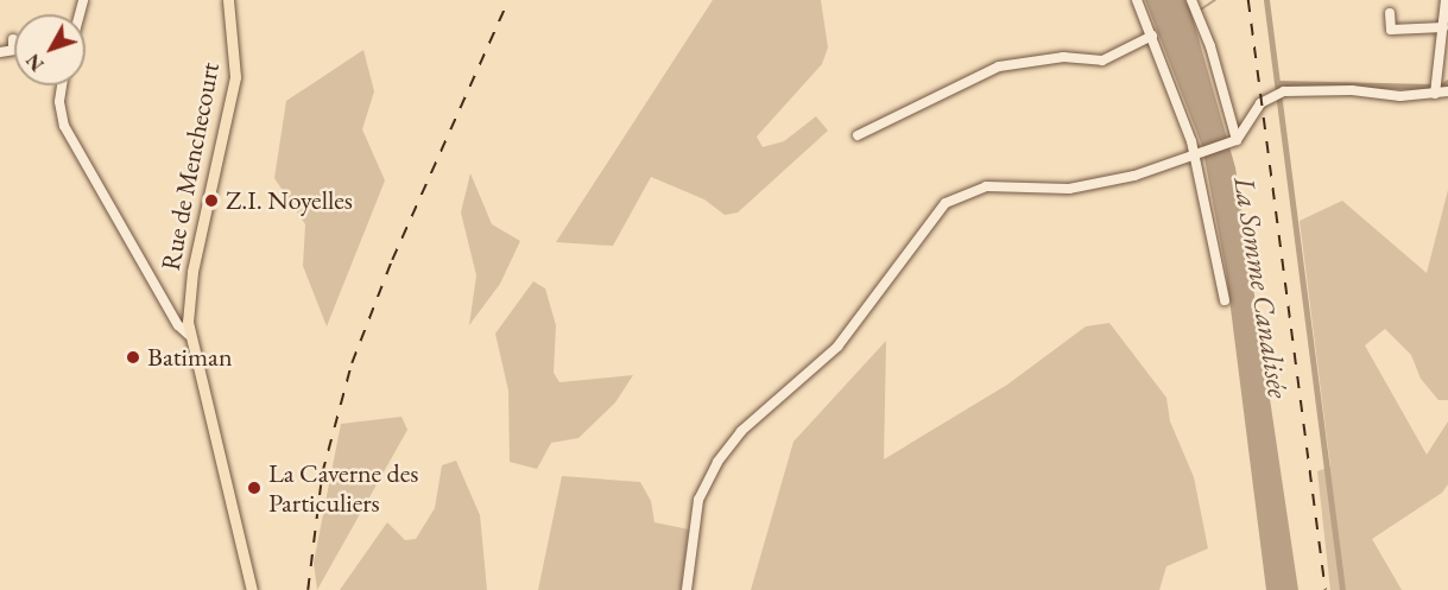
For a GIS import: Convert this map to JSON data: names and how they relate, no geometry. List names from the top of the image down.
{
  "streets": {
    "main road": ["Rue de Menchecourt"]
  },
  "water": ["La Somme Canalisée"],
  "places": ["Z.I. Noyelles", "Batiman", "La Caverne des Particuliers"],
  "north": "bottom left"
}
